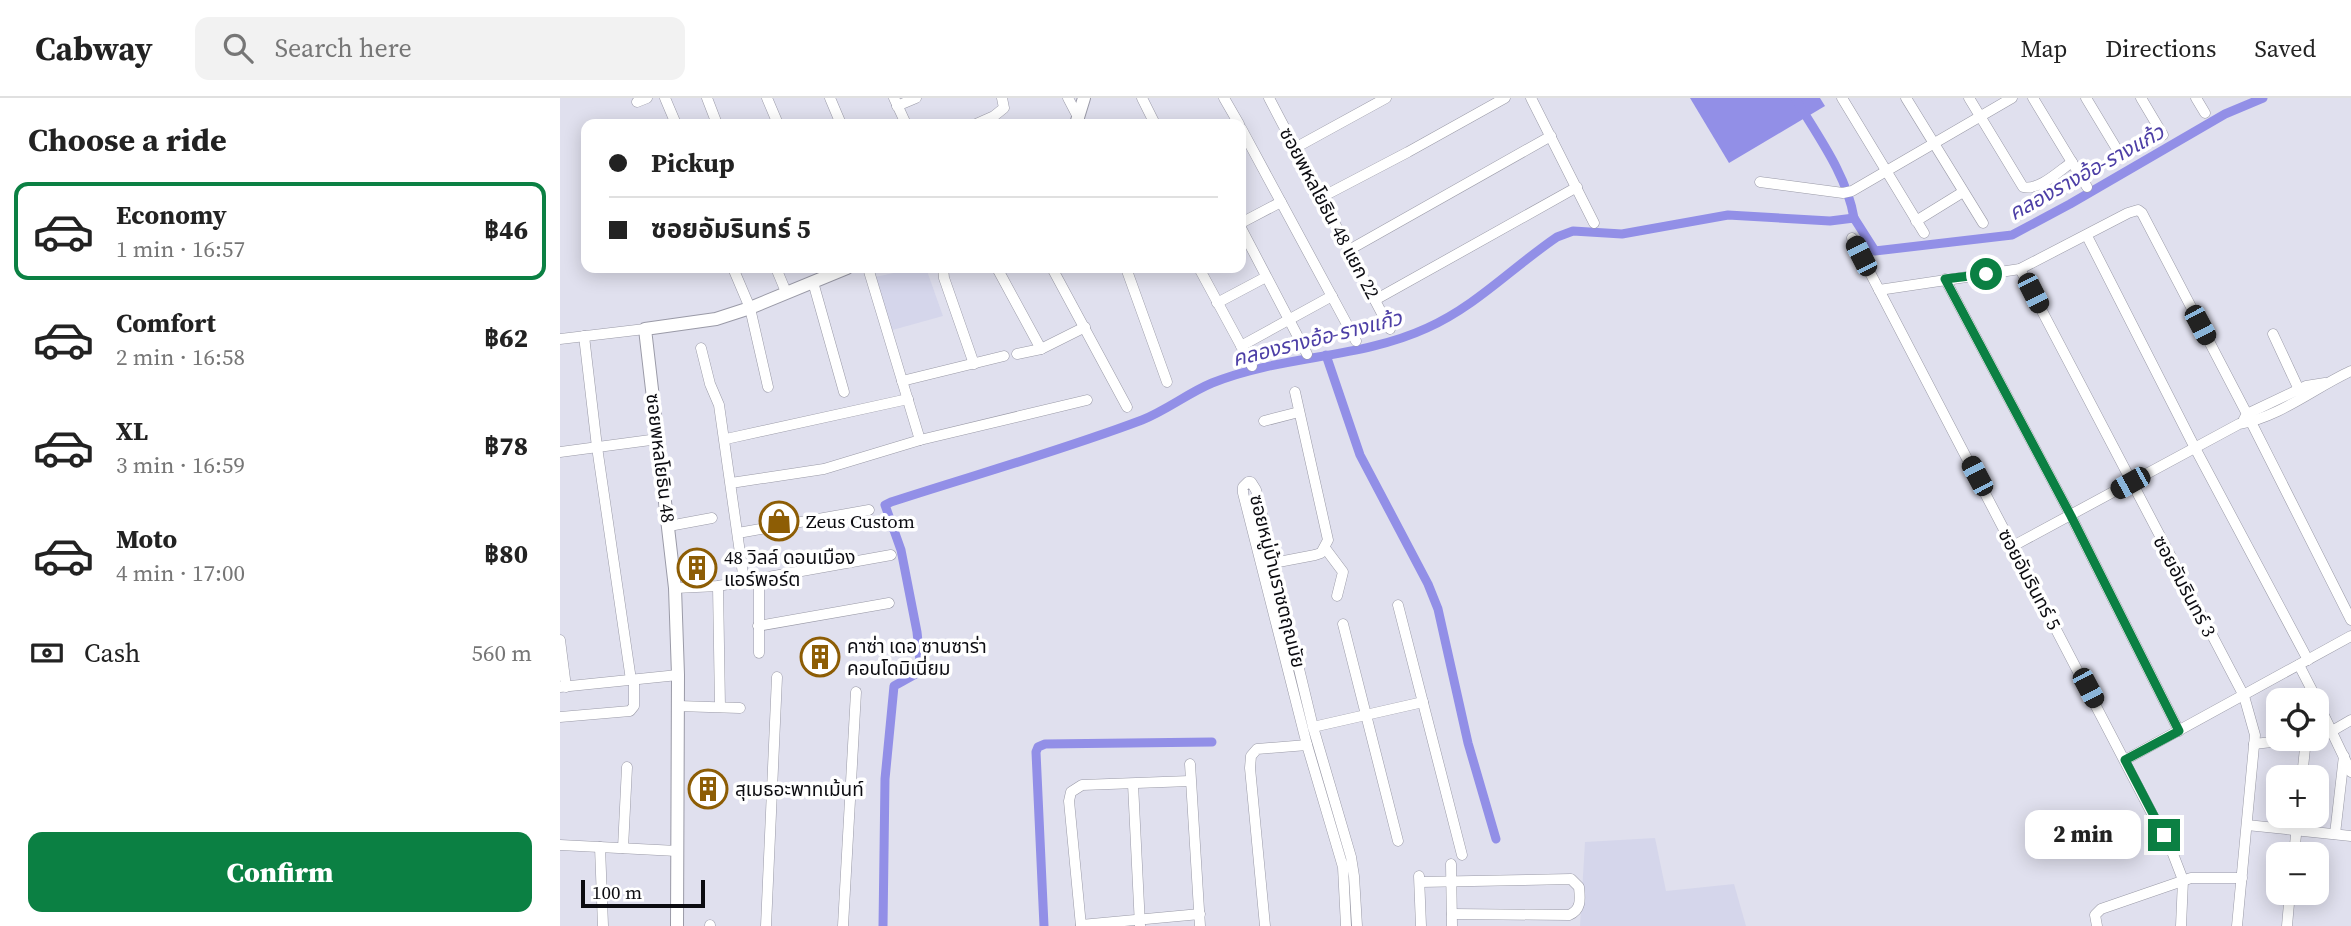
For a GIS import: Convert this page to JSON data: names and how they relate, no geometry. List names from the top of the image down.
{
  "streets": {
    "street": [
      "ซอยพหลโยธิน 48 แยก 22",
      "ซอยพหลโยธิน 48",
      "ซอยอัมรินทร์ 5",
      "ซอยหมู่บ้านราชตฤณมัย",
      "ซอยอัมรินทร์ 3"
    ]
  },
  "water": ["คลองรางอ้อ-รางแก้ว"],
  "places": {
    "shop": ["Zeus Custom"],
    "building": ["48 วิลล์ ดอนเมือง แอร์พอร์ต", "คาซ่า เดอ ซานซาร่า คอนโดมิเนี่ยม", "สุเมธอะพาทเม้นท์"]
  },
  "scale_bar": "100 m",
  "page": {
    "header": "Cabway",
    "search": "Search here",
    "nav": ["Map", "Directions", "Saved"],
    "heading": "Choose a ride",
    "banner": ["Pickup", "ซอยอัมรินทร์ 5"],
    "list": [
      {
        "name": "Economy",
        "note": "1 min · 16:57",
        "value": "฿46"
      },
      {
        "name": "Comfort",
        "note": "2 min · 16:58",
        "value": "฿62"
      },
      {
        "name": "XL",
        "note": "3 min · 16:59",
        "value": "฿78"
      },
      {
        "name": "Moto",
        "note": "4 min · 17:00",
        "value": "฿80"
      }
    ],
    "pay": ["Cash", "560 m"],
    "map_buttons": ["+", "−"],
    "bubble": "2 min",
    "buttons": "Confirm",
    "scale": "100 m"
  }
}
